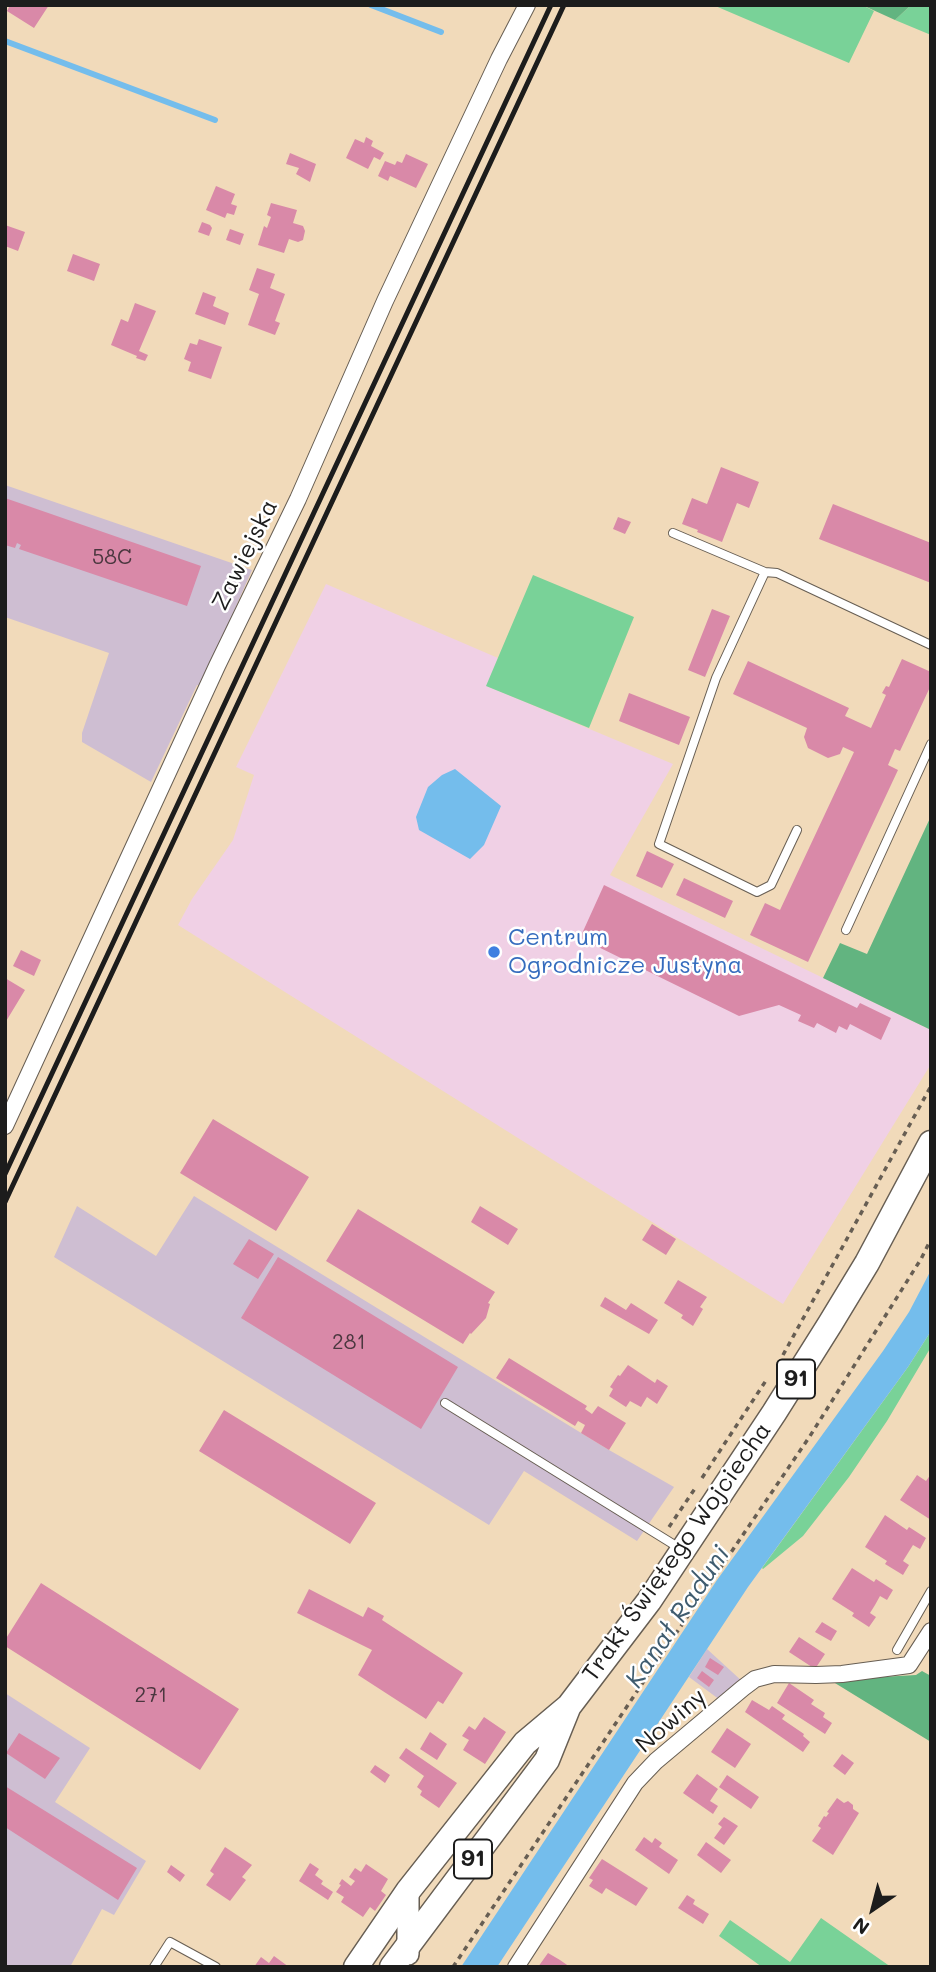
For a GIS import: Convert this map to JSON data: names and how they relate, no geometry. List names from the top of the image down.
{
  "streets": {
    "main road": ["91", "Trakt Świętego Wojciecha"],
    "street": ["Zawiejska", "Nowiny"]
  },
  "water": ["Kanał Raduni"],
  "places": ["Centrum Ogrodnicze Justyna"],
  "house_numbers": ["58C", "281", "271"],
  "north": "bottom left"
}
